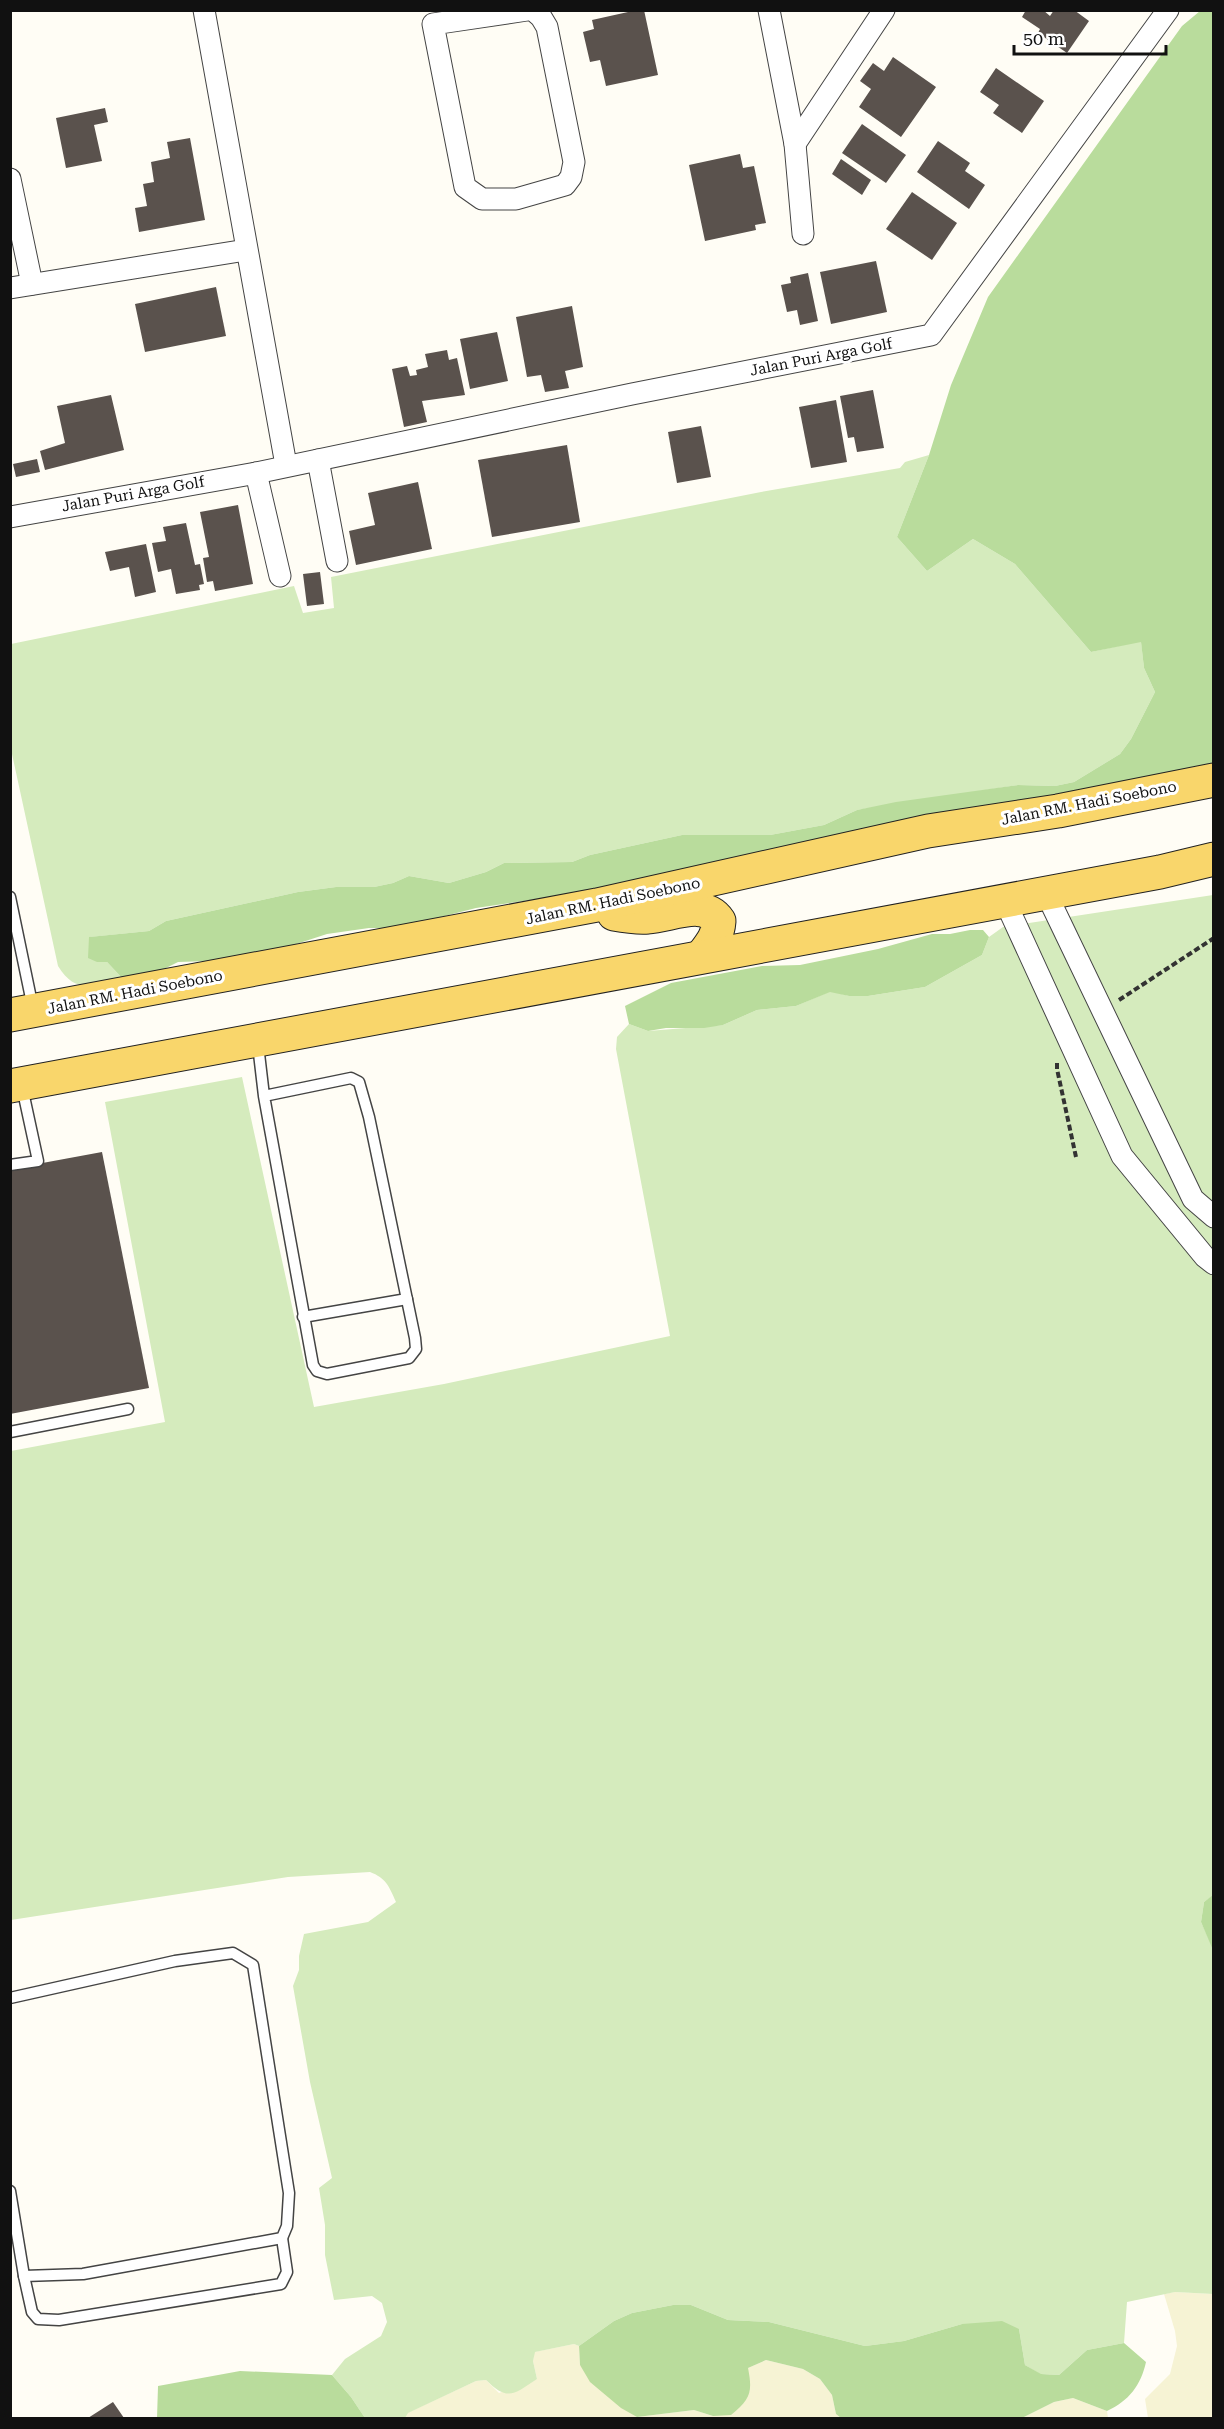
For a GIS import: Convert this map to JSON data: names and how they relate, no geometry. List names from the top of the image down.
{
  "streets": {
    "main road": ["Jalan RM. Hadi Soebono"],
    "street": ["Jalan Puri Arga Golf"]
  },
  "scale_bar": "50 m"
}
